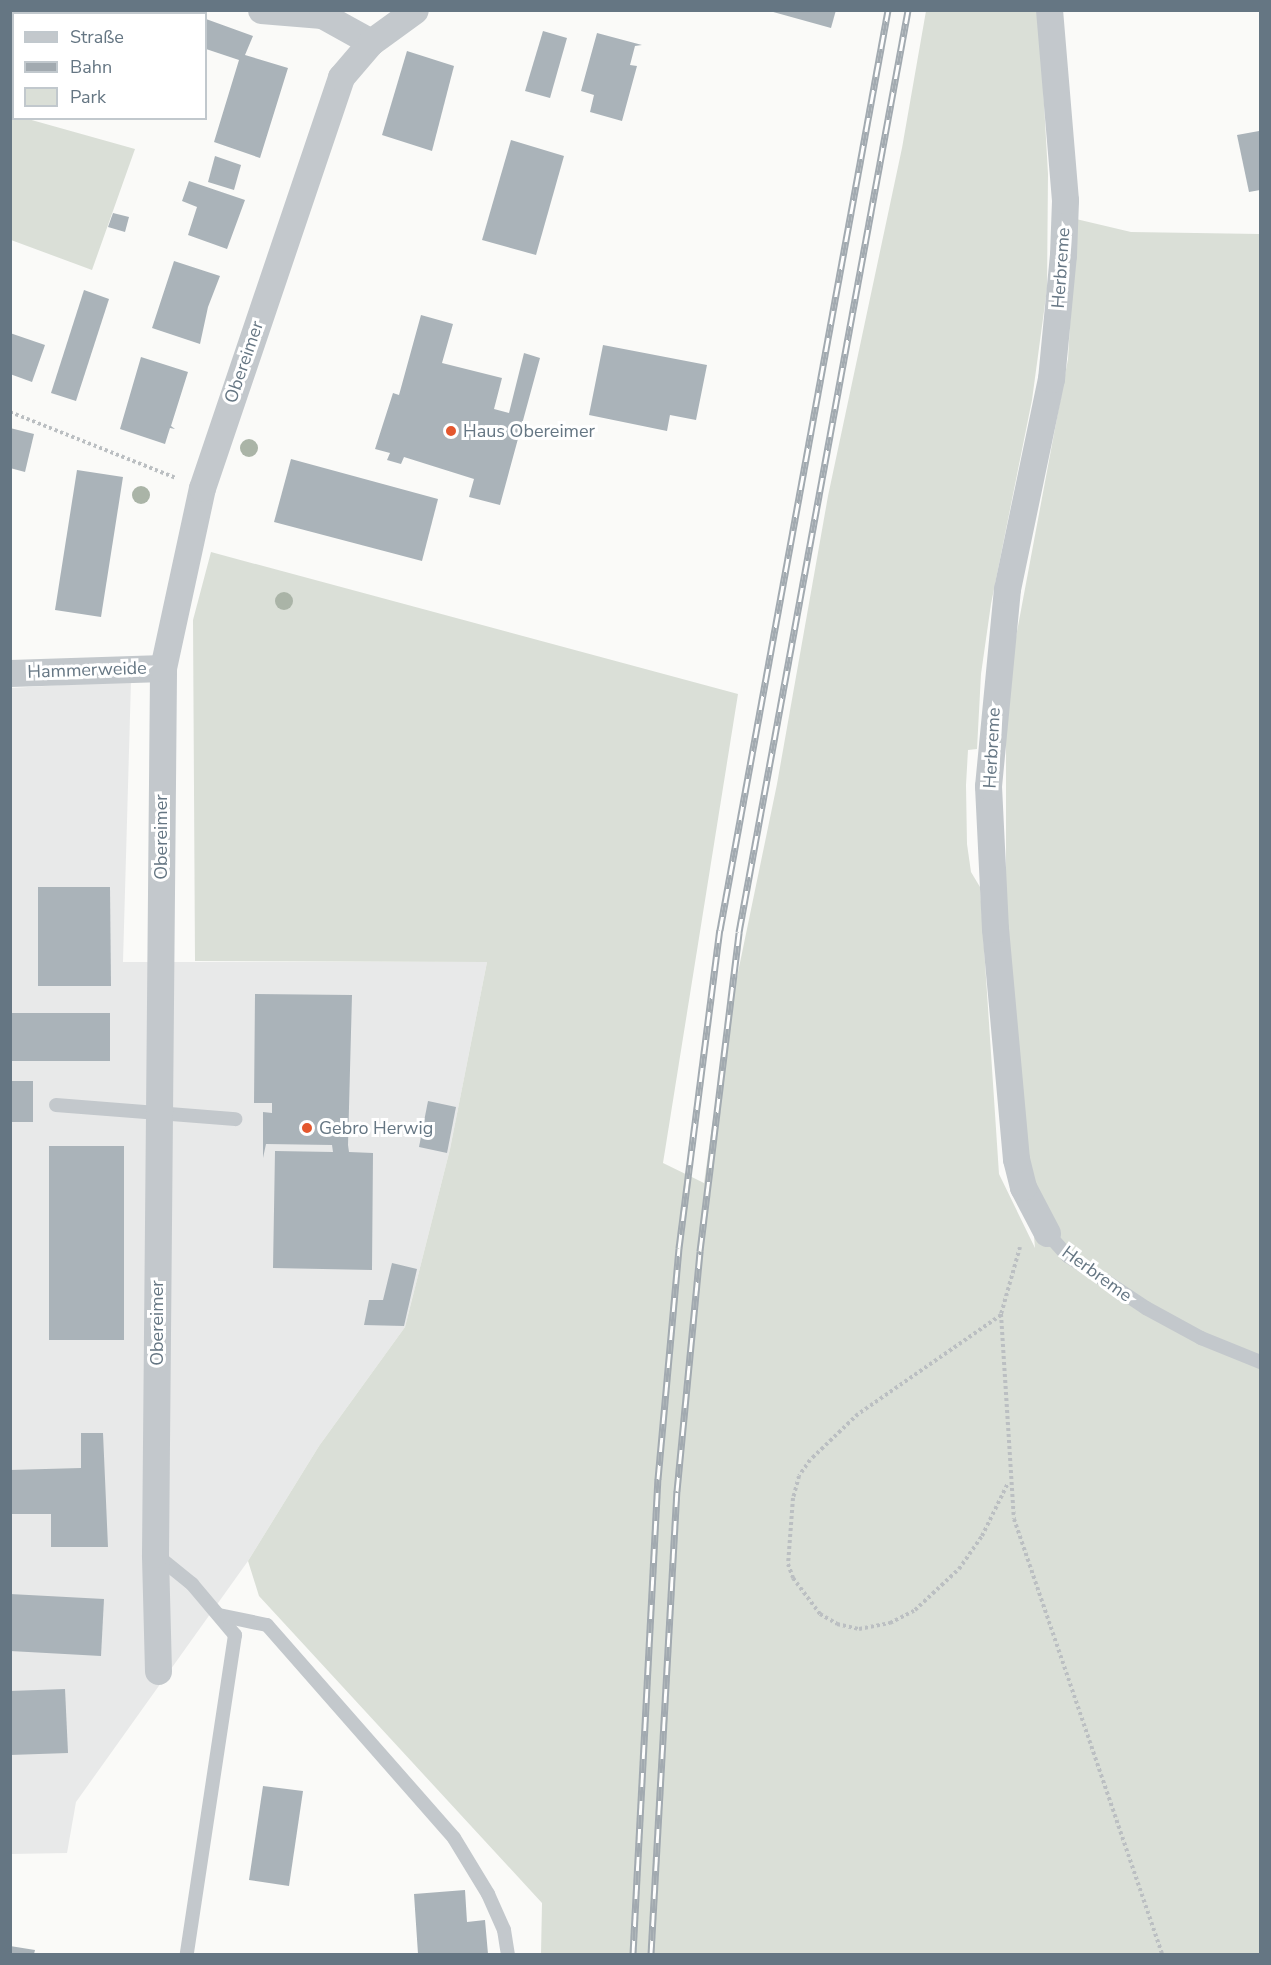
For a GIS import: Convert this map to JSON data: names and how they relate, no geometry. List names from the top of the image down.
{
  "streets": {
    "street": ["Herbreme", "Obereimer", "Hammerweide"]
  },
  "crossings": [
    ["Obereimer", "Hammerweide"]
  ],
  "places": ["Haus Obereimer", "Gebro Herwig"],
  "legend": ["Straße", "Bahn", "Park"]
}
